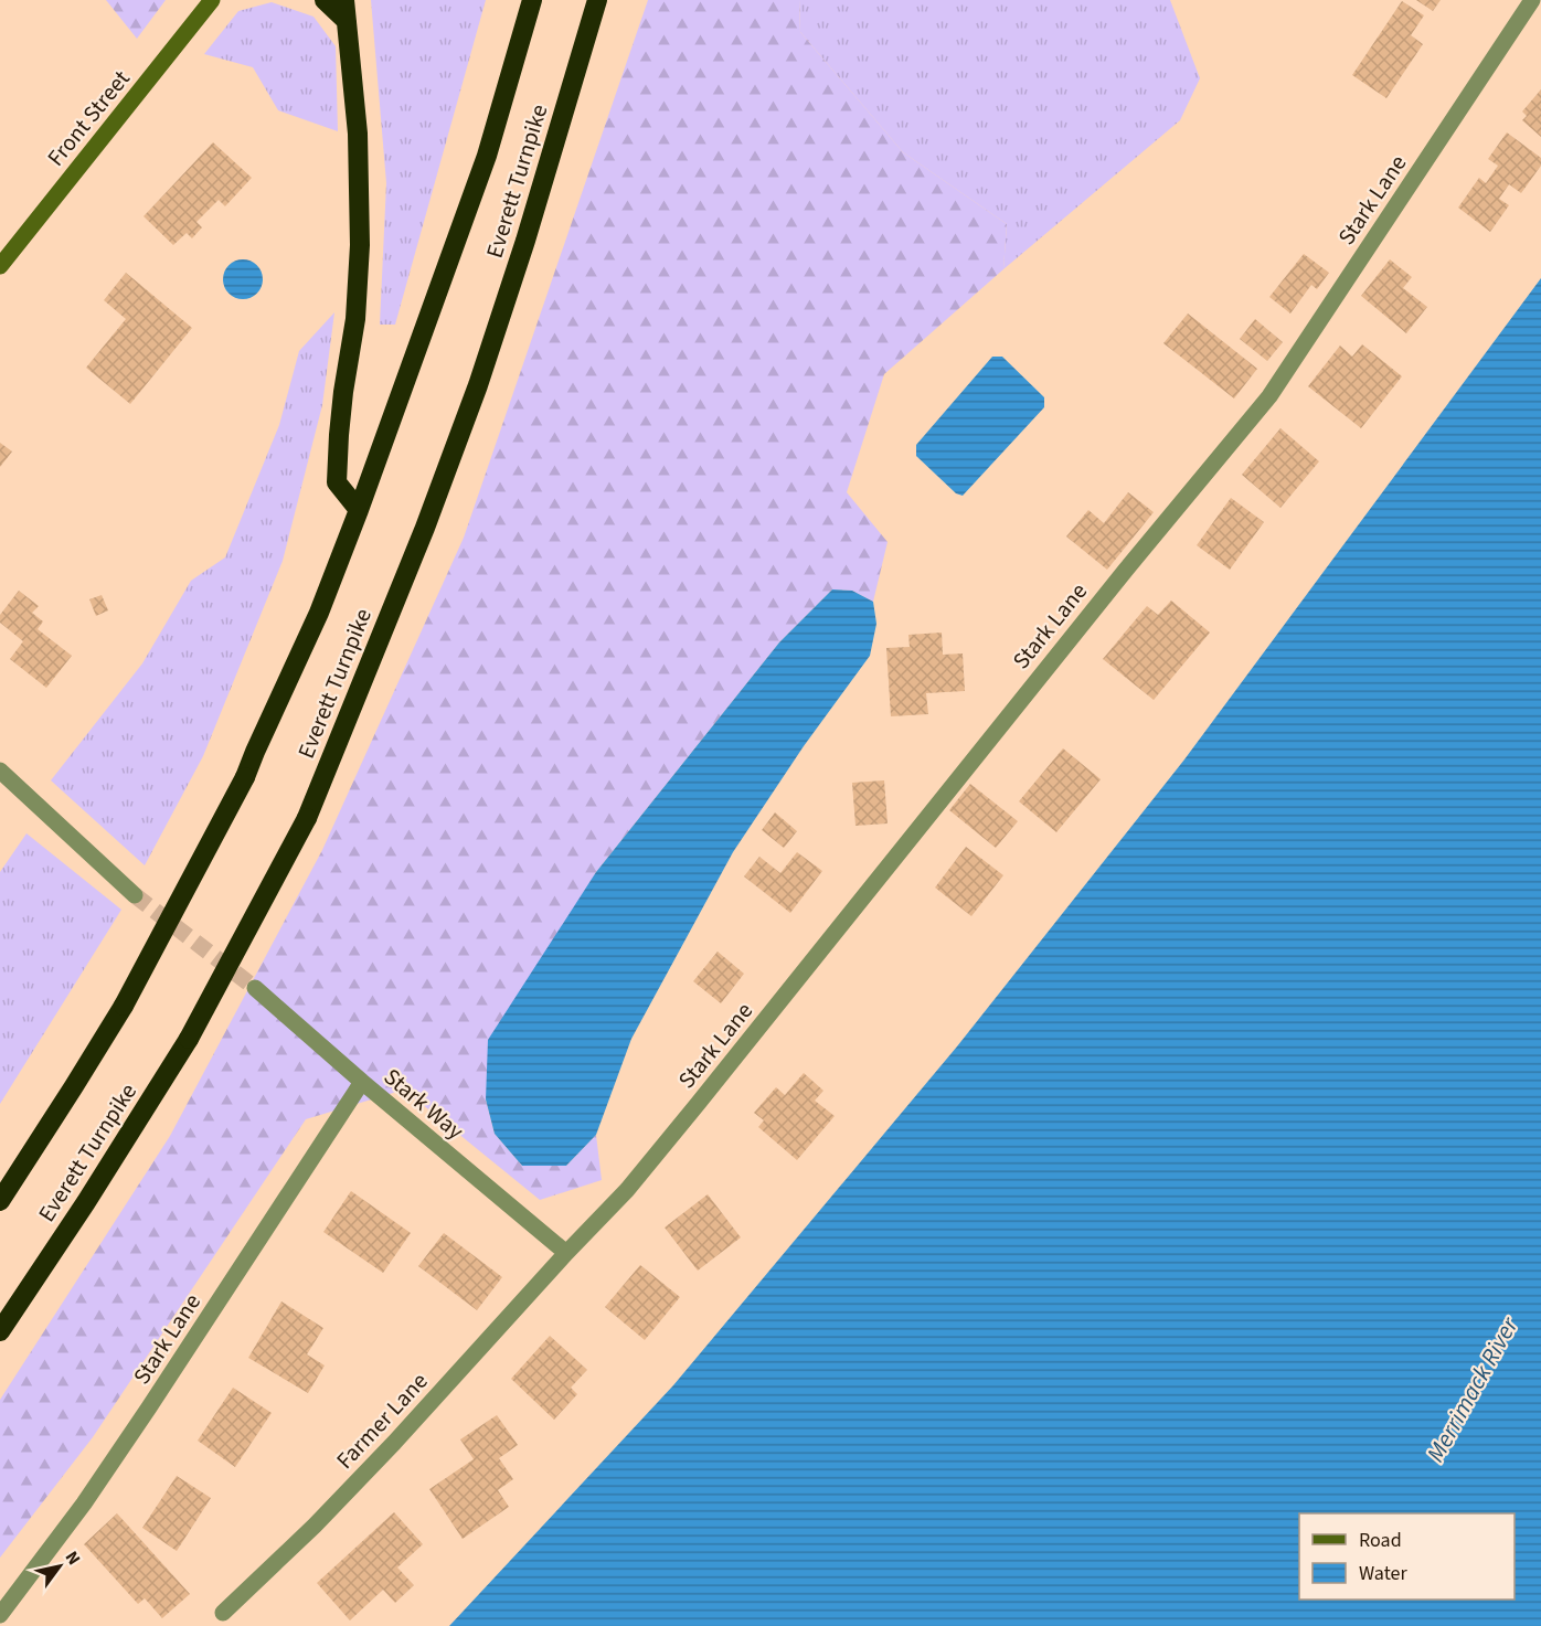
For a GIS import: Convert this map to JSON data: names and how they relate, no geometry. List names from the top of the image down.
{
  "streets": {
    "highway": ["Everett Turnpike"],
    "main road": ["Front Street"],
    "street": ["Stark Lane", "Stark Way", "Farmer Lane"]
  },
  "crossings": [
    ["Stark Lane", "Stark Way"],
    ["Stark Lane", "Farmer Lane"],
    ["Stark Way", "Farmer Lane"]
  ],
  "water": ["Merrimack River"],
  "legend": ["Road", "Water"],
  "north": "top right"
}
